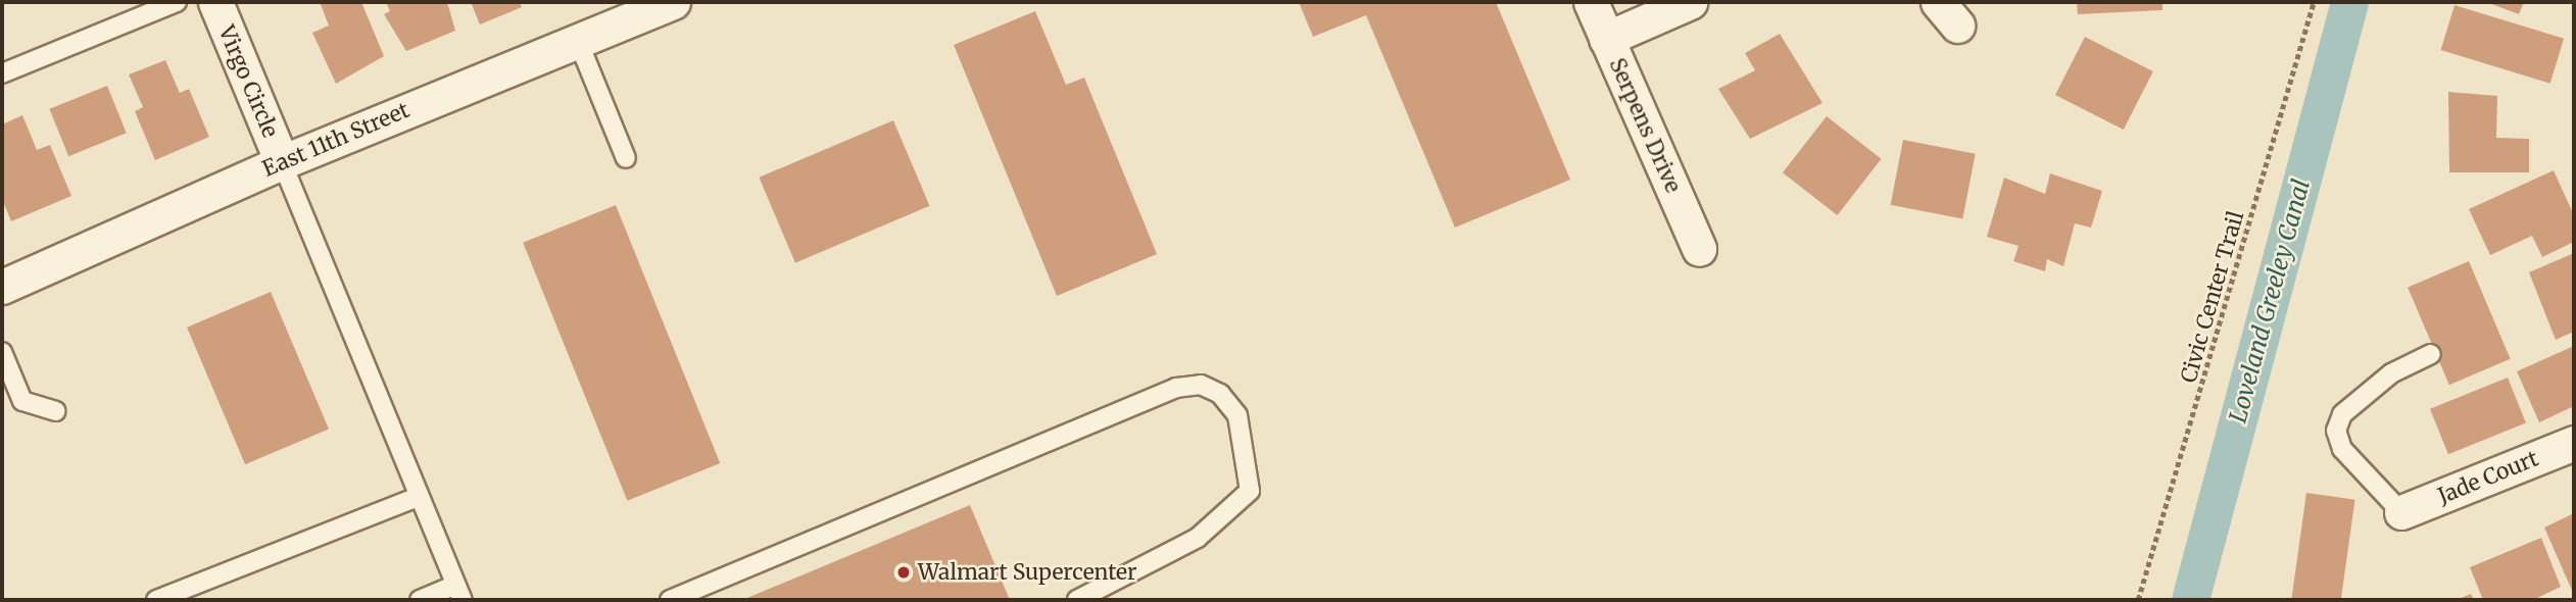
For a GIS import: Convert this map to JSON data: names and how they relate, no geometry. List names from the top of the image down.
{
  "streets": {
    "street": [
      "Virgo Circle",
      "Serpens Drive",
      "East 11th Street",
      "Jade Court"
    ],
    "path": ["Civic Center Trail"]
  },
  "crossings": [
    ["Virgo Circle", "East 11th Street"]
  ],
  "water": ["Loveland Greeley Canal"],
  "places": ["Walmart Supercenter"]
}
